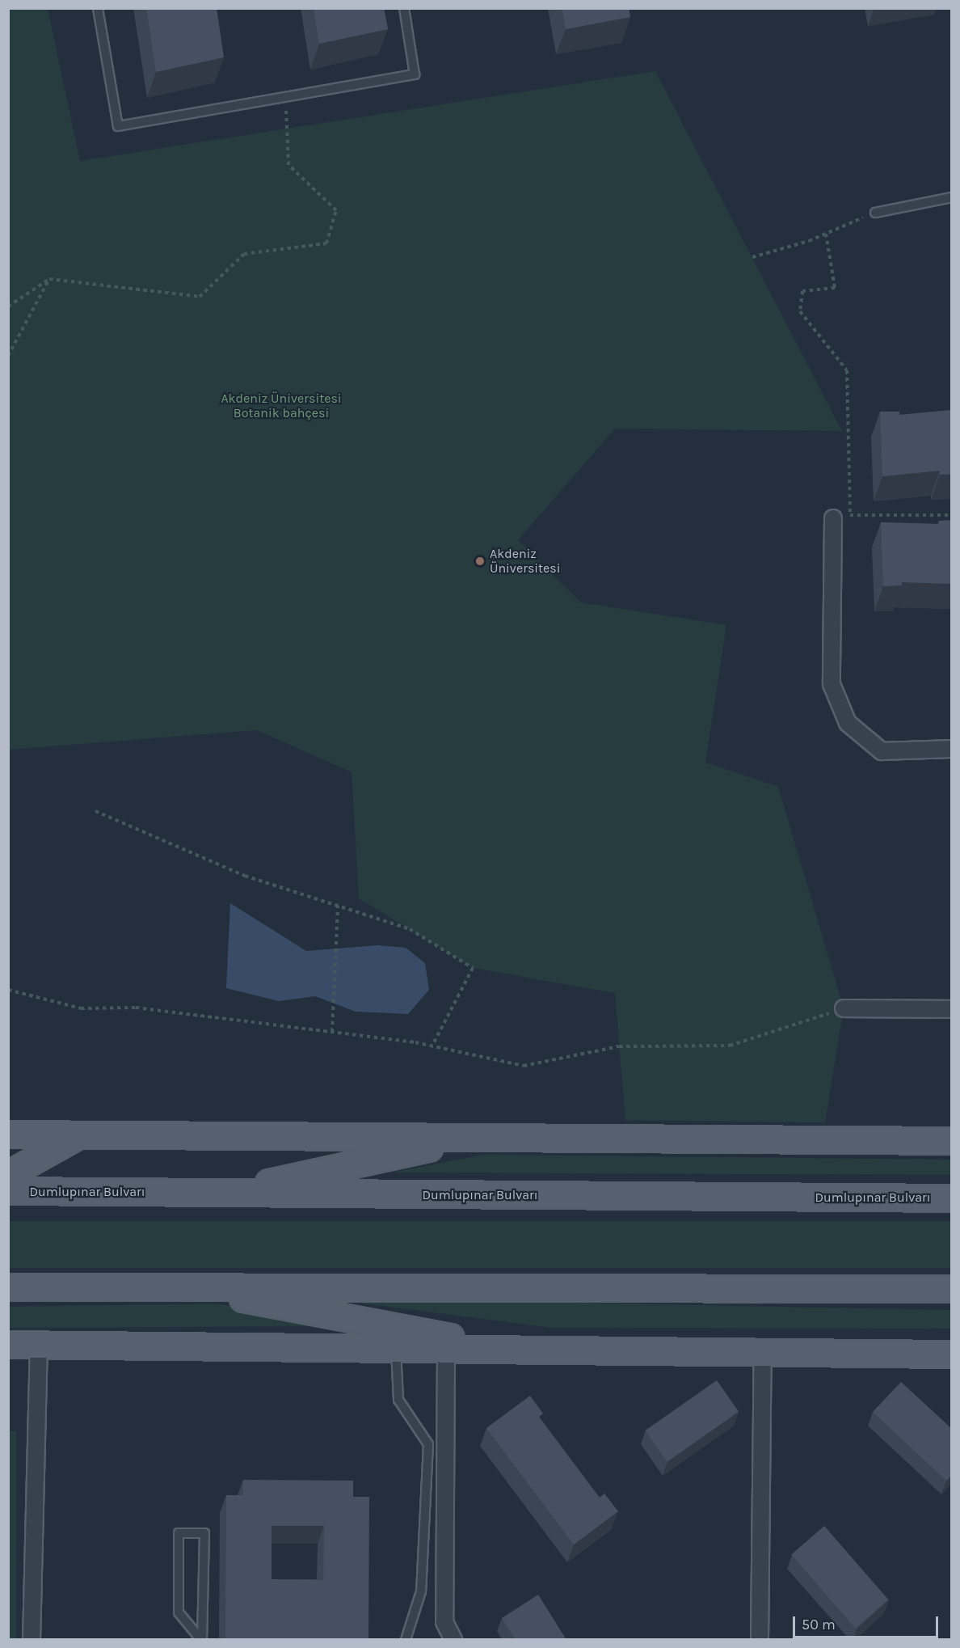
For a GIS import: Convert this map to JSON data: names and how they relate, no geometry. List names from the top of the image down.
{
  "streets": {
    "main road": ["Dumlupınar Bulvarı"]
  },
  "parks": ["Akdeniz Üniversitesi Botanik bahçesi"],
  "places": ["Akdeniz Üniversitesi"],
  "scale_bar": "50 m"
}
